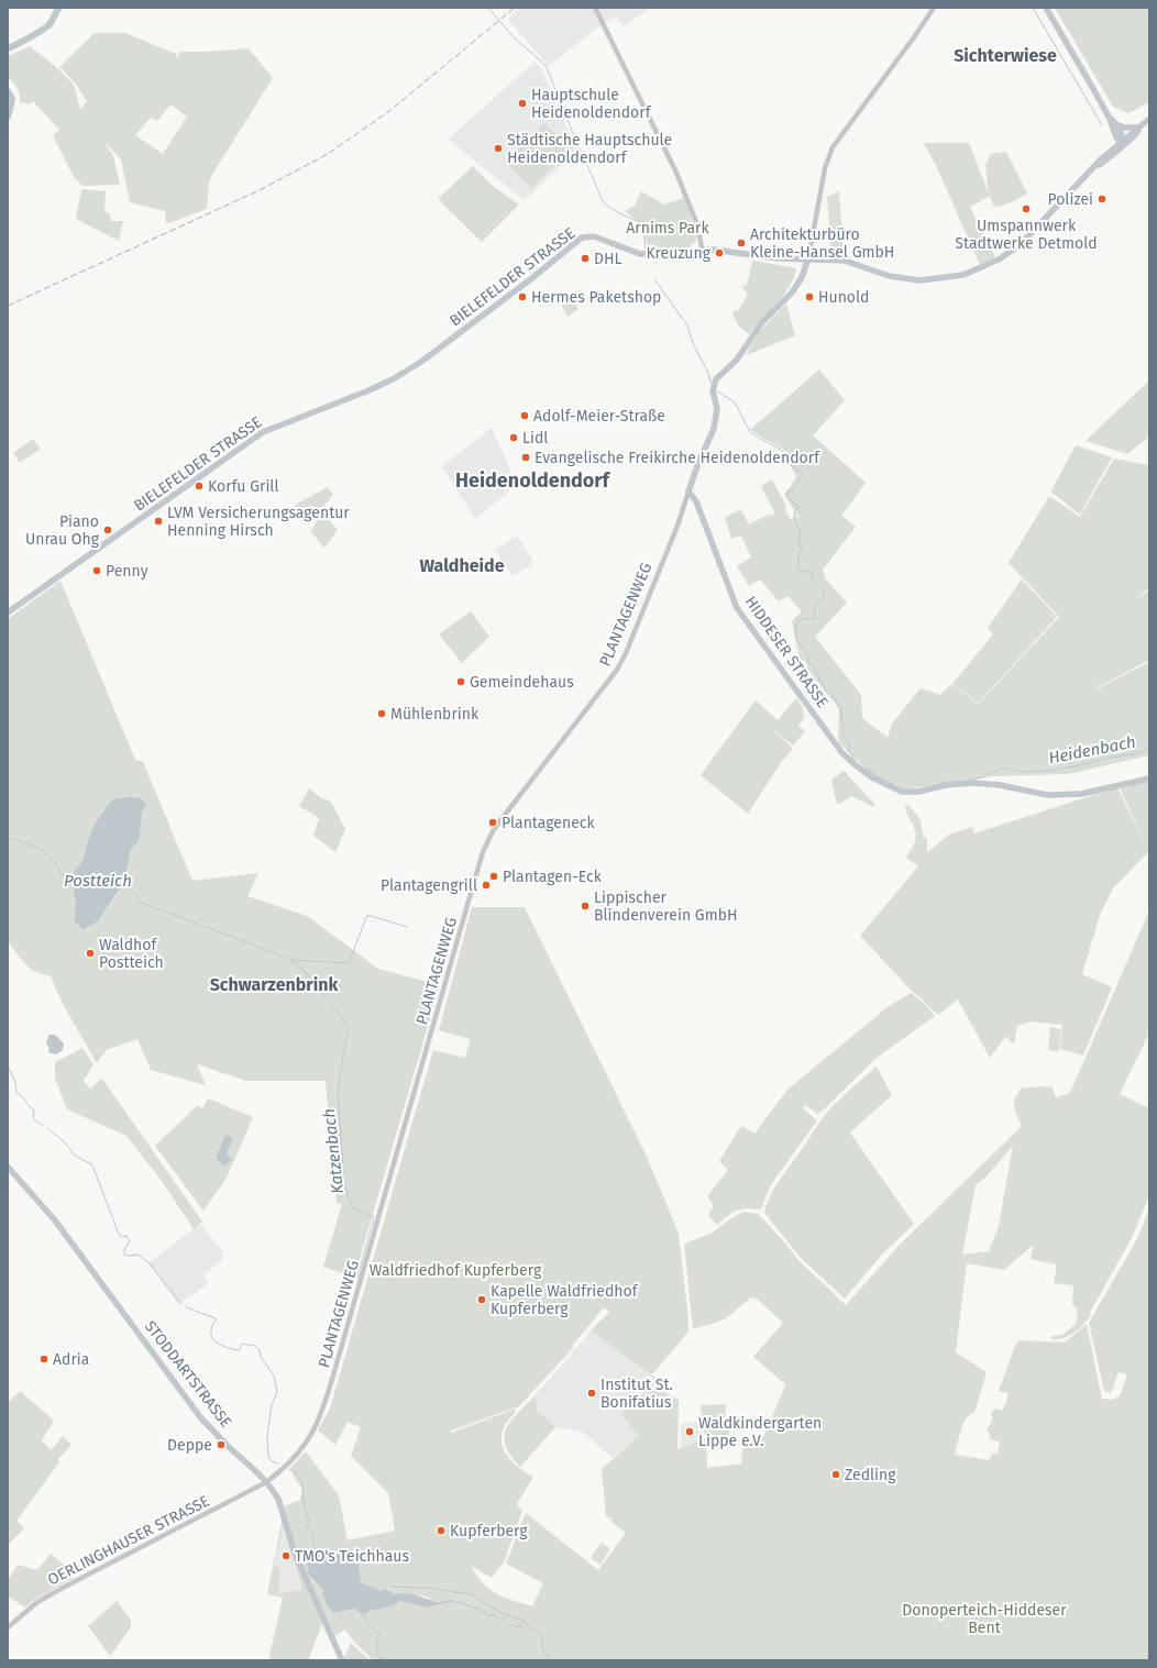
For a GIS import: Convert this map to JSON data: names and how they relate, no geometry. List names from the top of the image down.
{
  "streets": {
    "main road": ["BIELEFELDER STRASSE", "HIDDESER STRASSE", "STODDARTSTRASSE"],
    "street": ["PLANTAGENWEG", "OERLINGHAUSER STRASSE"]
  },
  "crossings": [
    ["PLANTAGENWEG", "HIDDESER STRASSE"],
    ["PLANTAGENWEG", "STODDARTSTRASSE"],
    ["PLANTAGENWEG", "OERLINGHAUSER STRASSE"],
    ["STODDARTSTRASSE", "OERLINGHAUSER STRASSE"]
  ],
  "districts": [
    "Sichterwiese",
    "Heidenoldendorf",
    "Waldheide",
    "Schwarzenbrink"
  ],
  "water": ["Heidenbach", "Postteich", "Katzenbach"],
  "parks": ["Arnims Park", "Waldfriedhof Kupferberg", "Donoperteich-Hiddeser Bent"],
  "places": [
    "Hauptschule Heidenoldendorf",
    "Städtische Hauptschule Heidenoldendorf",
    "Polizei",
    "Umspannwerk Stadtwerke Detmold",
    "Architekturbüro Kleine-Hansel GmbH",
    "Kreuzung",
    "DHL",
    "Hermes Paketshop",
    "Hunold",
    "Adolf-Meier-Straße",
    "Lidl",
    "Evangelische Freikirche Heidenoldendorf",
    "Korfu Grill",
    "LVM Versicherungsagentur Henning Hirsch",
    "Piano Unrau Ohg",
    "Penny",
    "Gemeindehaus",
    "Mühlenbrink",
    "Plantageneck",
    "Plantagen-Eck",
    "Plantagengrill",
    "Lippischer Blindenverein GmbH",
    "Waldhof Postteich",
    "Kapelle Waldfriedhof Kupferberg",
    "Adria",
    "Institut St. Bonifatius",
    "Waldkindergarten Lippe e.V.",
    "Deppe",
    "Zedling",
    "Kupferberg",
    "TMO's Teichhaus"
  ]
}
